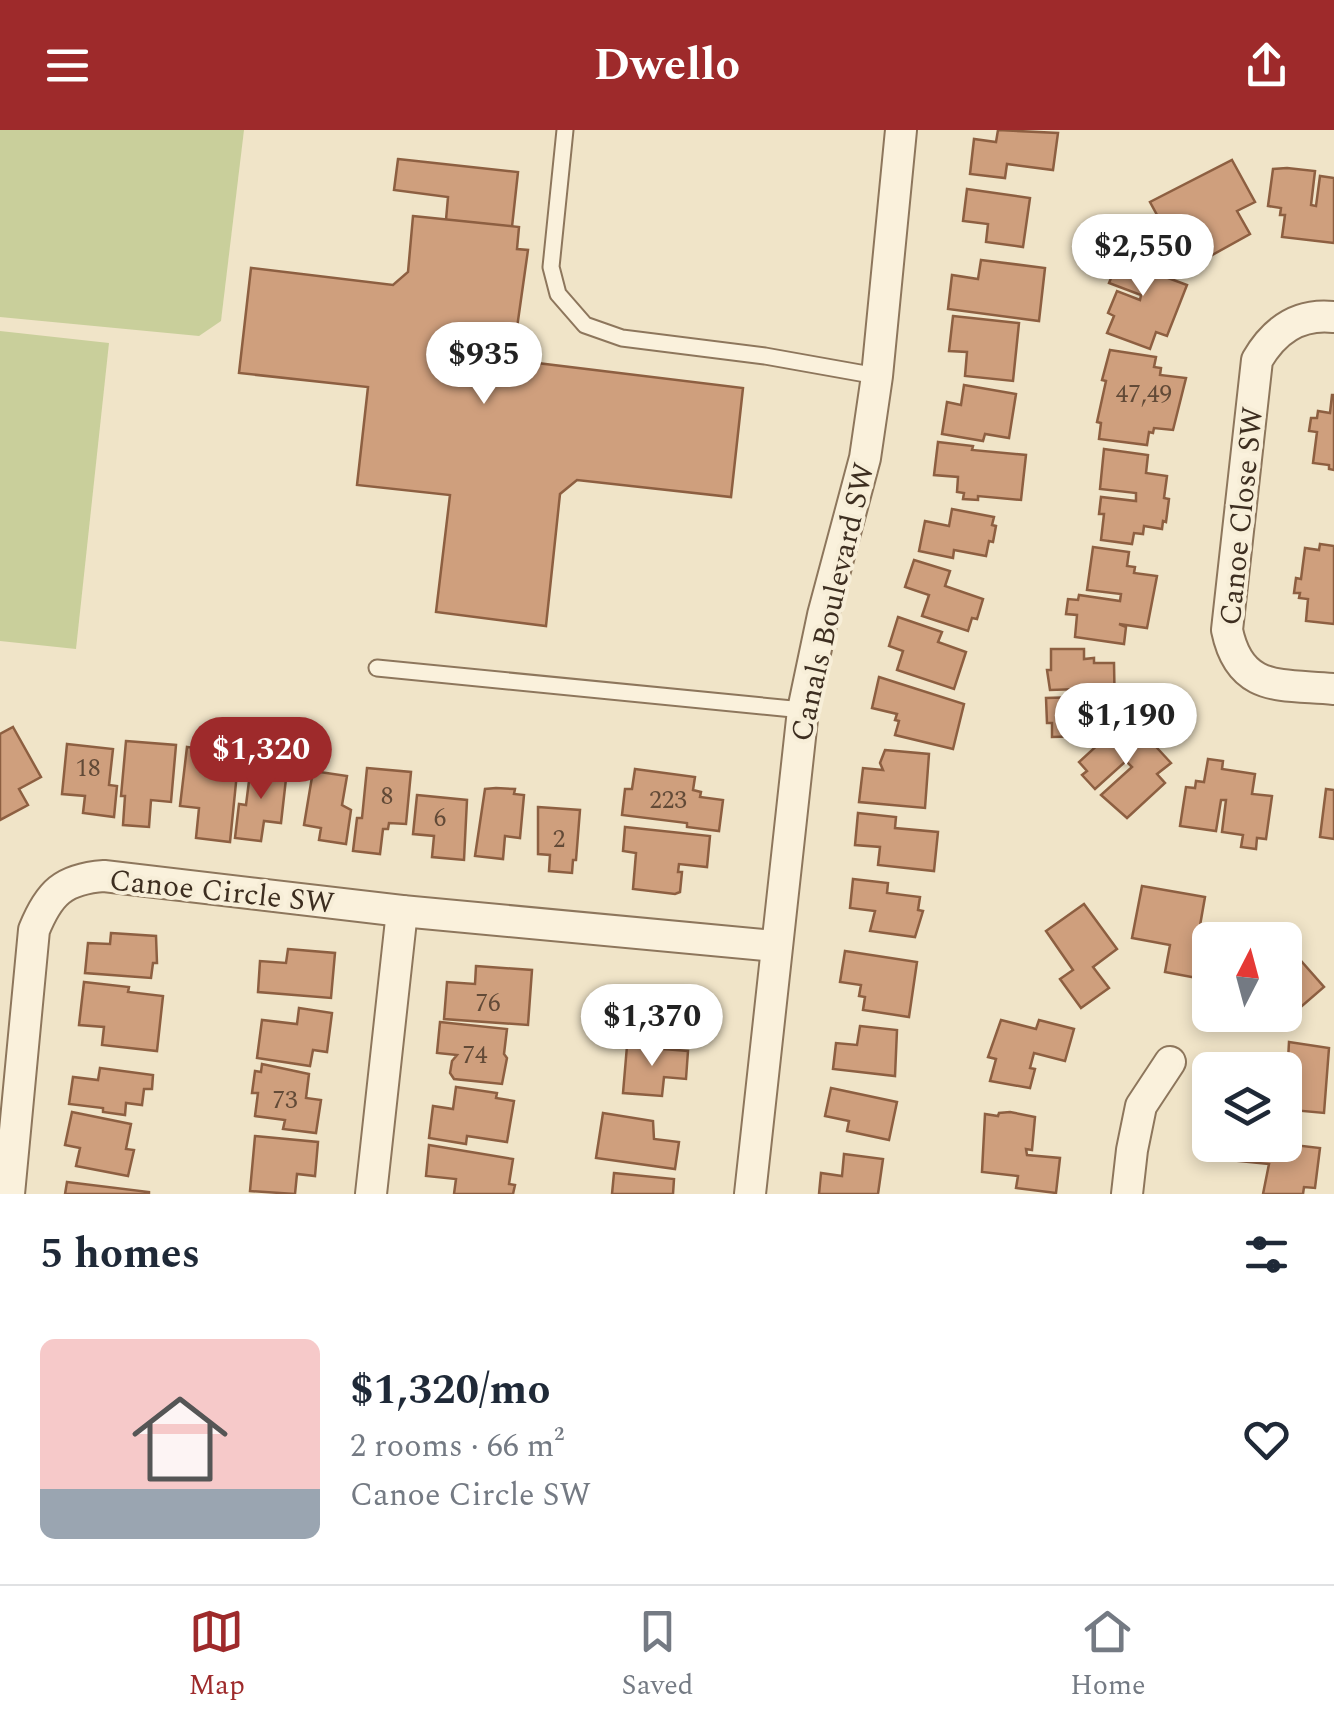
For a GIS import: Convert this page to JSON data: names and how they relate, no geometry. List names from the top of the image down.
{
  "streets": {
    "street": ["Canoe Close SW", "Canals Boulevard SW", "Canoe Circle SW"]
  },
  "crossings": [
    ["Canals Boulevard SW", "Canoe Circle SW"]
  ],
  "house_numbers": [
    "47,49",
    "18",
    "8",
    "223",
    "6",
    "2",
    "76",
    "74",
    "73"
  ],
  "north": "top",
  "page": {
    "header": "Dwello",
    "price": [
      "$2,550",
      "$935",
      "$1,190",
      "$1,320",
      "$1,370"
    ],
    "heading": "5 homes",
    "list": [
      {
        "name": "$1,320/mo",
        "note": "2 rooms · 66 m² · Canoe Circle SW"
      }
    ],
    "tabs": ["Map", "Saved", "Home"]
  }
}
